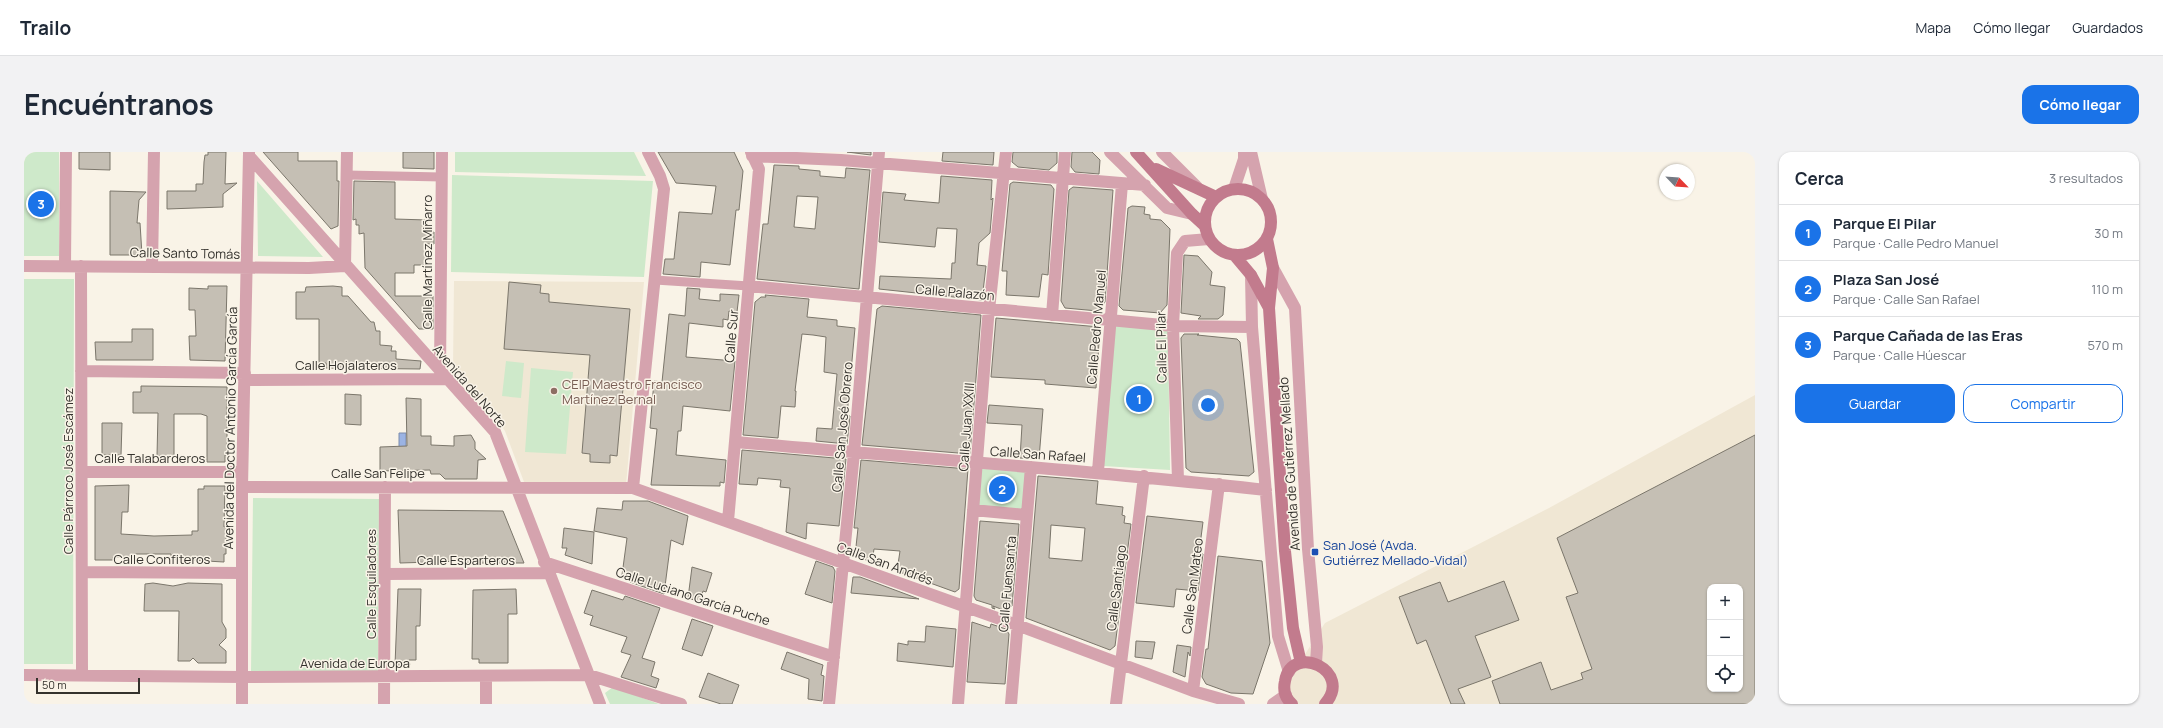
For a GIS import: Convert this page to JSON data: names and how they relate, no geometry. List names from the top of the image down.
{
  "streets": {
    "main road": ["Avenida de Gutiérrez Mellado"],
    "street": [
      "Calle Santo Tomás",
      "Calle Martínez Miñarro",
      "Calle Palazón",
      "Calle Pedro Manuel",
      "Calle Sur",
      "Calle El Pilar",
      "Calle Hojalateros",
      "Avenida del Norte",
      "Calle San José Obrero",
      "Calle Juan XXIII",
      "Avenida del Doctor Antonio García García",
      "Calle San Rafael",
      "Calle Talabarderos",
      "Calle Párroco José Escámez",
      "Calle San Felipe",
      "Calle Confiteros",
      "Calle Esparteros",
      "Calle San Andrés",
      "Calle Esquiladores",
      "Calle Fuensanta",
      "Calle San Mateo",
      "Calle Santiago",
      "Calle Luciano García Puche",
      "Avenida de Europa"
    ]
  },
  "crossings": [
    ["Calle Santo Tomás", "Avenida del Norte"],
    ["Calle Santo Tomás", "Avenida del Doctor Antonio García García"],
    ["Calle Santo Tomás", "Calle Párroco José Escámez"],
    ["Calle Martínez Miñarro", "Calle Hojalateros"],
    ["Calle Martínez Miñarro", "Avenida del Norte"],
    ["Calle Palazón", "Calle Pedro Manuel"],
    ["Calle Palazón", "Calle Sur"],
    ["Calle Palazón", "Calle El Pilar"],
    ["Calle Palazón", "Calle San José Obrero"],
    ["Calle Palazón", "Calle Juan XXIII"],
    ["Calle Palazón", "Avenida de Gutiérrez Mellado"],
    ["Calle Pedro Manuel", "Calle San Rafael"],
    ["Calle Sur", "Calle San Rafael"],
    ["Calle Sur", "Calle San Andrés"],
    ["Calle El Pilar", "Calle San Rafael"],
    ["Calle El Pilar", "Avenida de Gutiérrez Mellado"],
    ["Calle Hojalateros", "Avenida del Norte"],
    ["Calle Hojalateros", "Avenida del Doctor Antonio García García"],
    ["Calle Hojalateros", "Calle Párroco José Escámez"],
    ["Avenida del Norte", "Avenida del Doctor Antonio García García"],
    ["Avenida del Norte", "Calle San Felipe"],
    ["Avenida del Norte", "Calle Esparteros"],
    ["Avenida del Norte", "Calle San Andrés"],
    ["Avenida del Norte", "Calle Luciano García Puche"],
    ["Avenida del Norte", "Avenida de Europa"],
    ["Calle San José Obrero", "Calle San Rafael"],
    ["Calle San José Obrero", "Calle San Andrés"],
    ["Calle San José Obrero", "Calle Luciano García Puche"],
    ["Calle Juan XXIII", "Calle San Rafael"],
    ["Calle Juan XXIII", "Calle San Andrés"],
    ["Avenida del Doctor Antonio García García", "Calle Talabarderos"],
    ["Avenida del Doctor Antonio García García", "Calle San Felipe"],
    ["Avenida del Doctor Antonio García García", "Calle Confiteros"],
    ["Avenida del Doctor Antonio García García", "Avenida de Europa"],
    ["Calle San Rafael", "Avenida de Gutiérrez Mellado"],
    ["Calle San Rafael", "Calle Fuensanta"],
    ["Calle San Rafael", "Calle San Mateo"],
    ["Calle San Rafael", "Calle Santiago"],
    ["Calle Talabarderos", "Calle Párroco José Escámez"],
    ["Calle Párroco José Escámez", "Calle Confiteros"],
    ["Calle Párroco José Escámez", "Avenida de Europa"],
    ["Calle San Felipe", "Calle San Andrés"],
    ["Calle San Felipe", "Calle Esquiladores"],
    ["Calle Esparteros", "Calle Esquiladores"],
    ["Calle Esparteros", "Calle Luciano García Puche"],
    ["Calle San Andrés", "Calle Fuensanta"],
    ["Calle San Andrés", "Calle San Mateo"],
    ["Calle San Andrés", "Calle Santiago"],
    ["Calle Esquiladores", "Avenida de Europa"]
  ],
  "places": {
    "other": ["CEIP Maestro Francisco Martínez Bernal"],
    "transit": ["San José (Avda. Gutiérrez Mellado-Vidal)"]
  },
  "scale_bar": "50 m",
  "north": "bottom right",
  "page": {
    "header": "Trailo",
    "nav": ["Mapa", "Cómo llegar", "Guardados"],
    "title": "Encuéntranos",
    "buttons": [
      "Cómo llegar",
      ["Guardar", "Compartir"]
    ],
    "heading": ["Cerca", "3 resultados"],
    "pins": ["3", "1", "2"],
    "list": [
      {
        "mark": "1",
        "name": "Parque El Pilar",
        "note": "Parque · Calle Pedro Manuel",
        "value": "30 m"
      },
      {
        "mark": "2",
        "name": "Plaza San José",
        "note": "Parque · Calle San Rafael",
        "value": "110 m"
      },
      {
        "mark": "3",
        "name": "Parque Cañada de las Eras",
        "note": "Parque · Calle Húescar",
        "value": "570 m"
      }
    ],
    "map_buttons": ["+", "−"],
    "scale": "50 m"
  }
}
